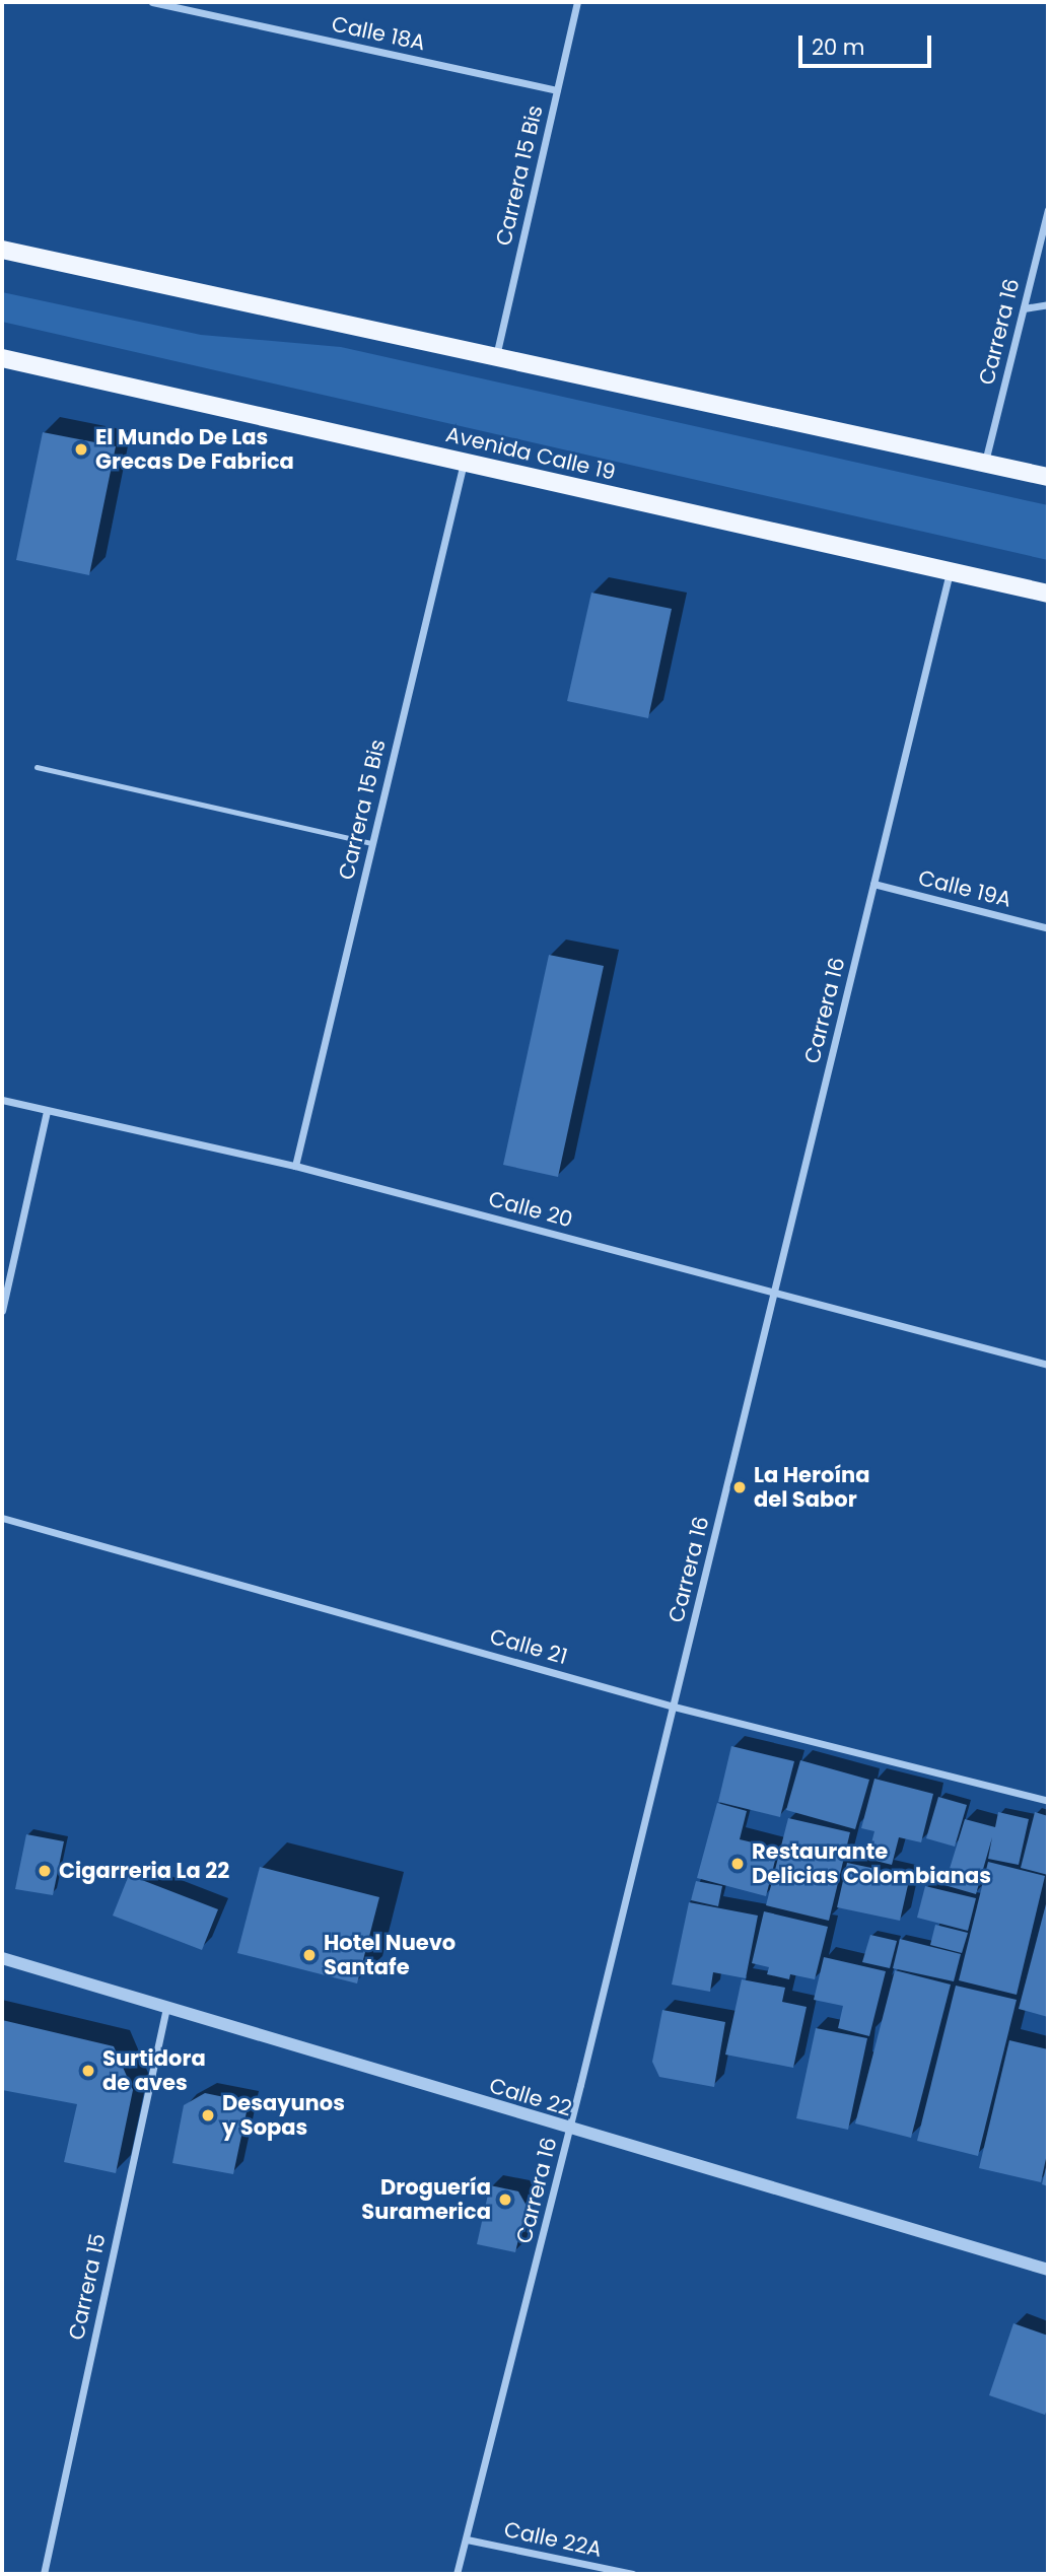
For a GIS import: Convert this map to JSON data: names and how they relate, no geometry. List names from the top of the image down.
{
  "streets": {
    "main road": ["Avenida Calle 19"],
    "street": [
      "Calle 18A",
      "Carrera 15 Bis",
      "Carrera 16",
      "Calle 19A",
      "Calle 20",
      "Calle 21",
      "Calle 22",
      "Carrera 15",
      "Calle 22A"
    ]
  },
  "crossings": [
    ["Calle 18A", "Carrera 15 Bis"],
    ["Carrera 15 Bis", "Avenida Calle 19"],
    ["Carrera 15 Bis", "Calle 20"],
    ["Carrera 16", "Avenida Calle 19"],
    ["Carrera 16", "Calle 19A"],
    ["Carrera 16", "Calle 20"],
    ["Carrera 16", "Calle 21"],
    ["Carrera 16", "Calle 22"],
    ["Carrera 16", "Calle 22A"],
    ["Calle 22", "Carrera 15"]
  ],
  "places": [
    "El Mundo De Las Grecas De Fabrica",
    "La Heroína del Sabor",
    "Restaurante Delicias Colombianas",
    "Cigarreria La 22",
    "Hotel Nuevo Santafe",
    "Surtidora de aves",
    "Desayunos y Sopas",
    "Droguería Suramerica"
  ],
  "scale_bar": "20 m"
}
